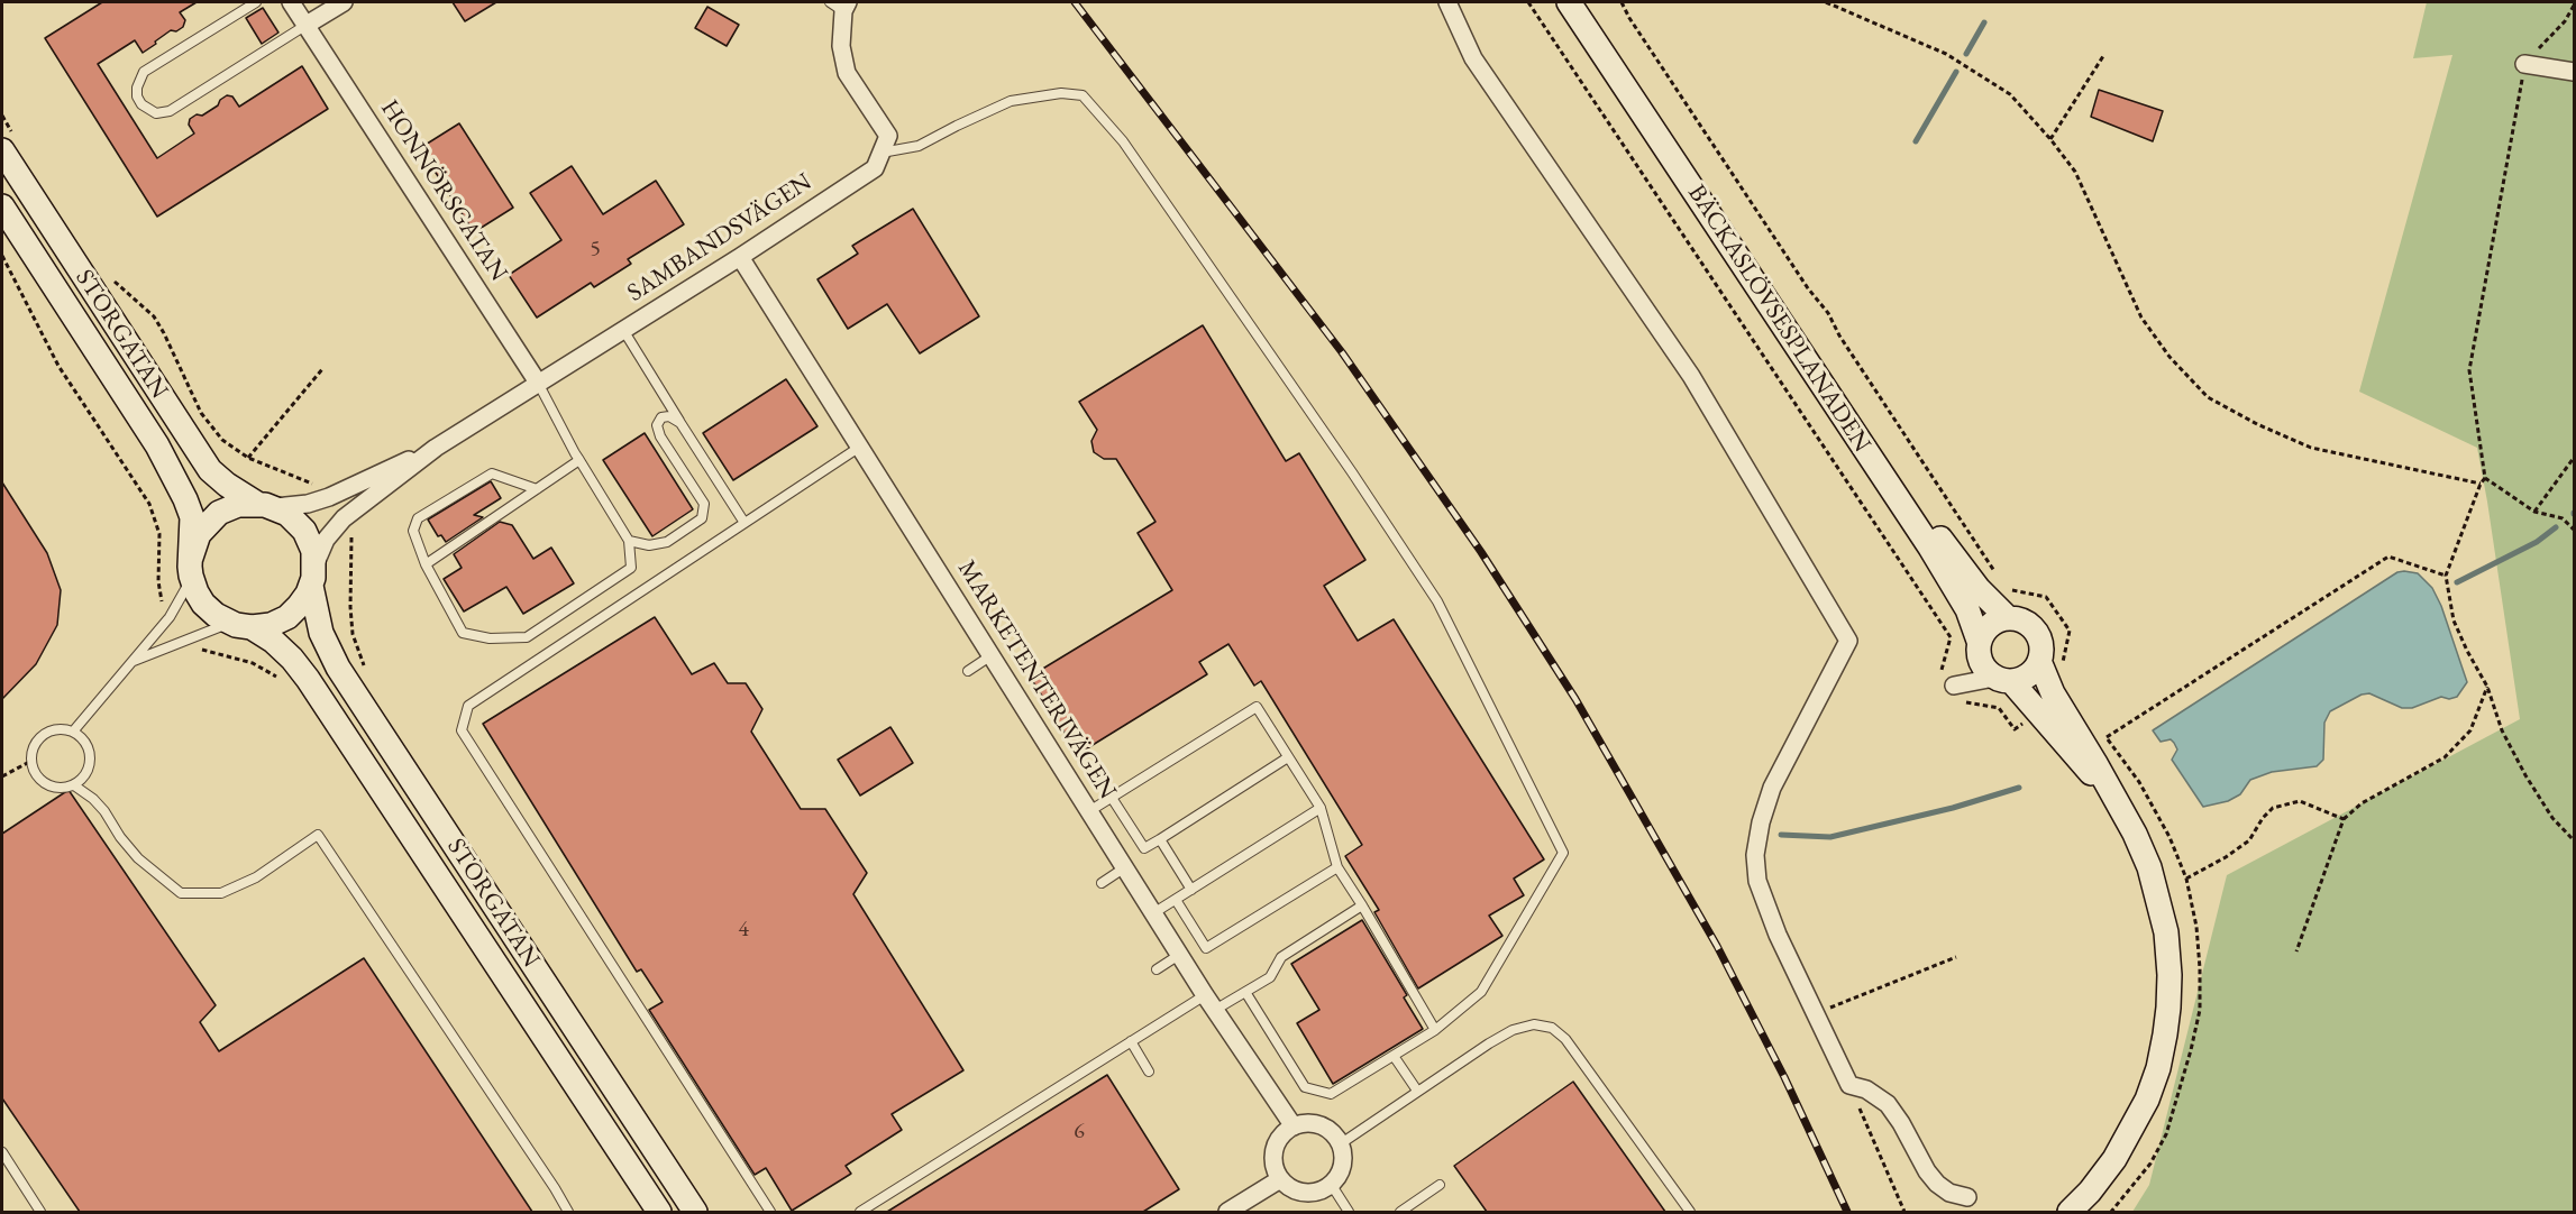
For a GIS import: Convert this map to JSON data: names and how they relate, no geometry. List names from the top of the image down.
{
  "streets": {
    "main road": ["BÄCKASLÖVSESPLANADEN", "STORGATAN"],
    "street": ["HONNÖRSGATAN", "SAMBANDSVÄGEN", "MARKETENTERIVÄGEN"]
  },
  "crossings": [
    ["HONNÖRSGATAN", "SAMBANDSVÄGEN"],
    ["SAMBANDSVÄGEN", "STORGATAN"],
    ["SAMBANDSVÄGEN", "MARKETENTERIVÄGEN"]
  ],
  "house_numbers": ["5", "4", "6"]
}
